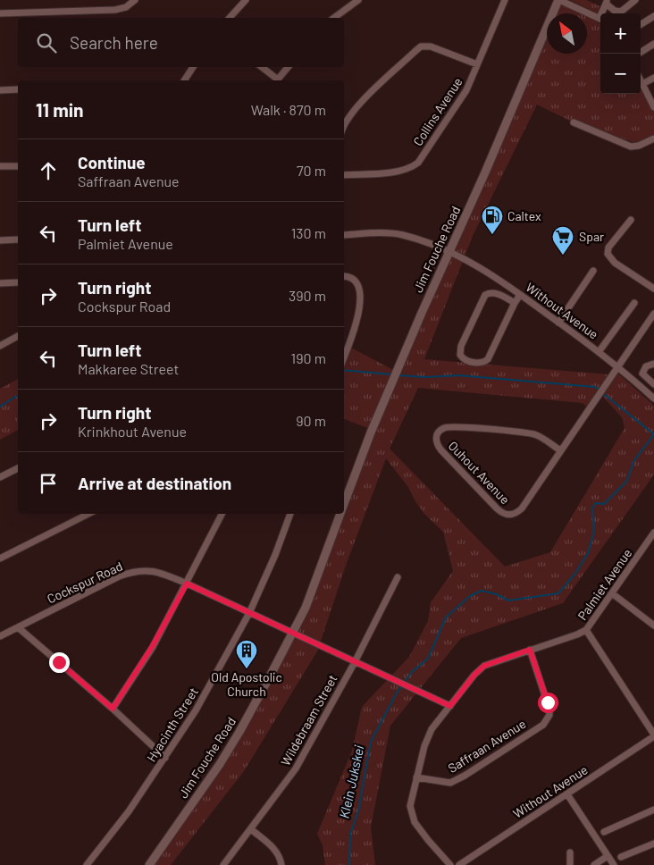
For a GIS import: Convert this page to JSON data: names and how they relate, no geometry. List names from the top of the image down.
{
  "streets": {
    "street": [
      "Collins Avenue",
      "Jim Fouche Road",
      "Without Avenue",
      "Ouhout Avenue",
      "Cockspur Road",
      "Palmiet Avenue",
      "Wildebraam Street",
      "Hyacinth Street",
      "Saffraan Avenue"
    ]
  },
  "crossings": [
    ["Jim Fouche Road", "Without Avenue"],
    ["Jim Fouche Road", "Cockspur Road"],
    ["Without Avenue", "Ouhout Avenue"],
    ["Cockspur Road", "Palmiet Avenue"],
    ["Cockspur Road", "Wildebraam Street"],
    ["Cockspur Road", "Hyacinth Street"],
    ["Palmiet Avenue", "Saffraan Avenue"]
  ],
  "water": ["Klein Jukskei"],
  "places": {
    "fuel station": ["Caltex"],
    "supermarket": ["Spar"],
    "building": ["Old Apostolic Church"]
  },
  "north": "top left",
  "page": {
    "map_buttons": ["+", "−"],
    "search": "Search here",
    "heading": ["11 min", "Walk · 870 m"],
    "list": [
      ["Continue", "Saffraan Avenue", "70 m"],
      ["Turn left", "Palmiet Avenue", "130 m"],
      ["Turn right", "Cockspur Road", "390 m"],
      ["Turn left", "Makkaree Street", "190 m"],
      ["Turn right", "Krinkhout Avenue", "90 m"],
      "Arrive at destination"
    ]
  }
}
